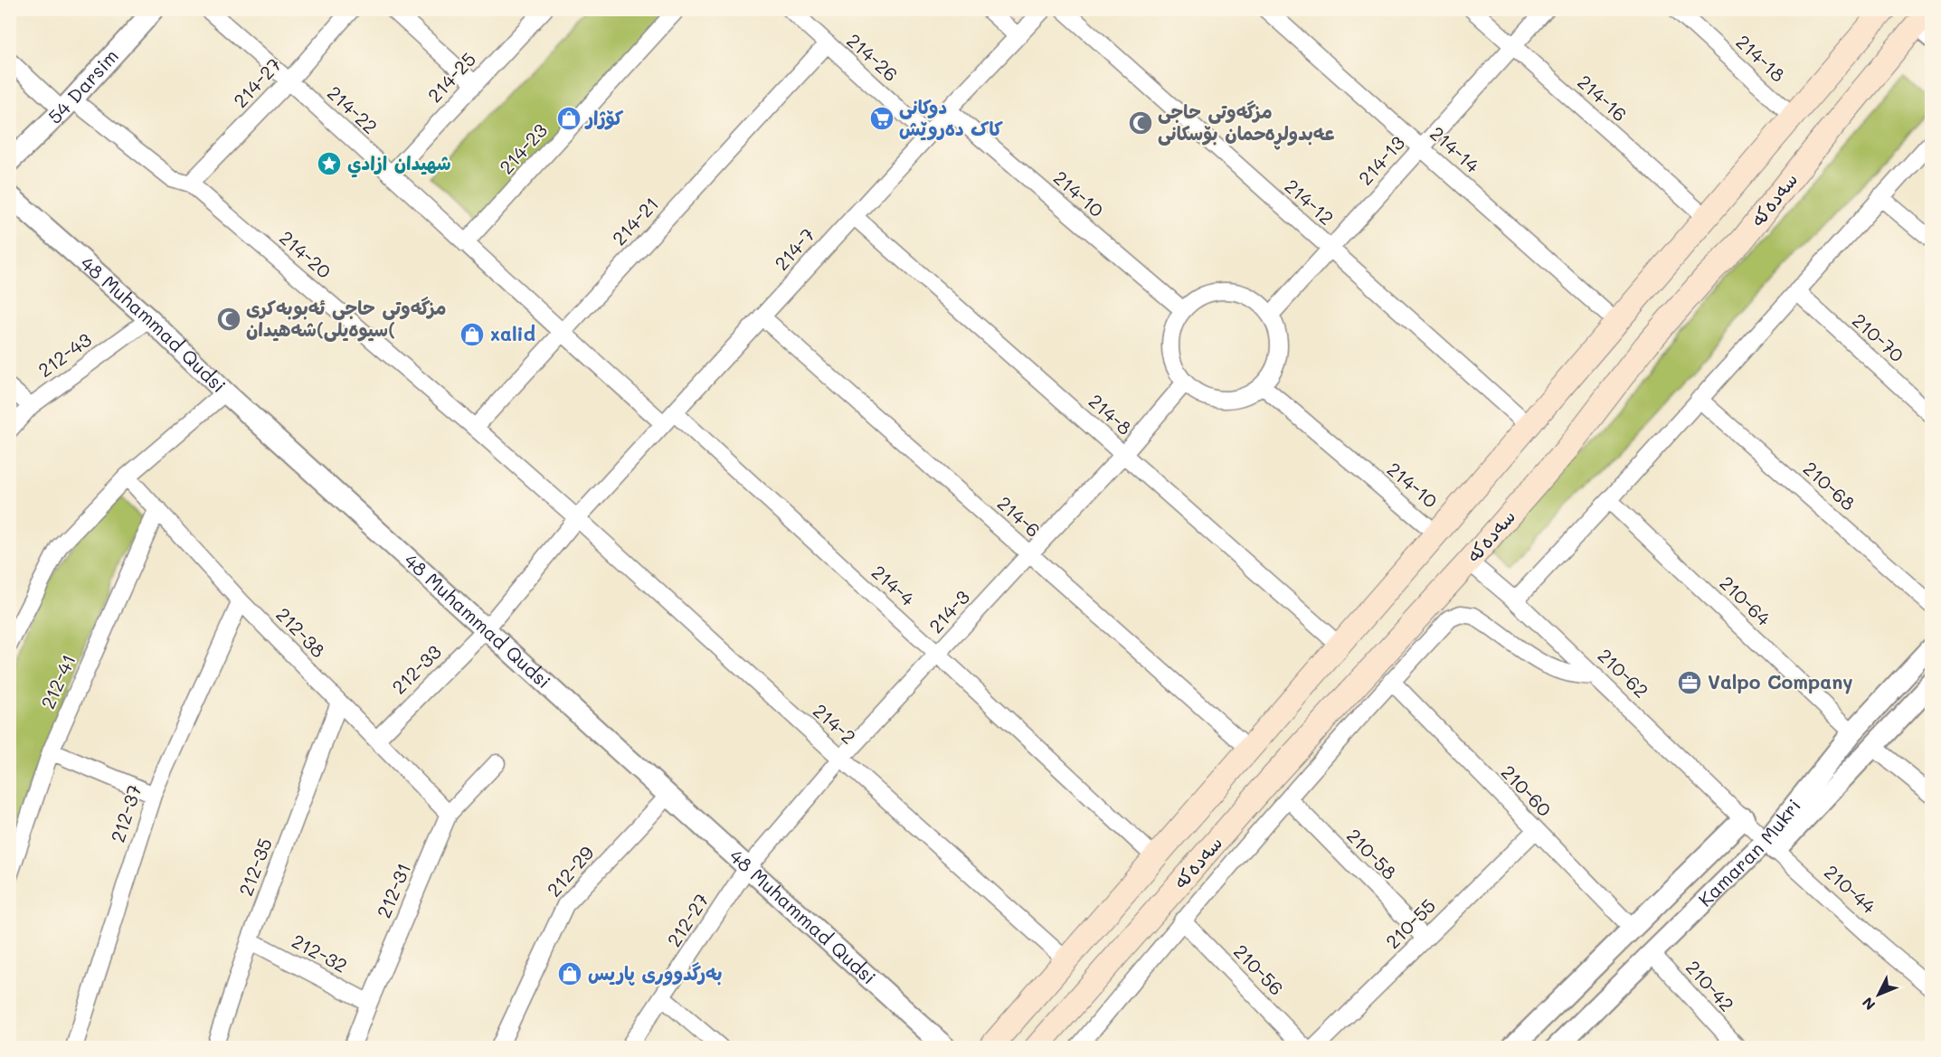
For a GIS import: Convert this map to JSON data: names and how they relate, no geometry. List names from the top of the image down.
{
  "streets": {
    "main road": ["سەدەکە"],
    "street": [
      "214-26",
      "214-18",
      "214-25",
      "214-27",
      "54 Darsim",
      "214-16",
      "214-22",
      "214-23",
      "214-14",
      "214-13",
      "214-10",
      "214-12",
      "214-21",
      "214-7",
      "214-20",
      "48 Muhammad Qudsi",
      "210-70",
      "212-43",
      "214-8",
      "210-68",
      "214-6",
      "214-4",
      "210-64",
      "214-3",
      "212-38",
      "212-33",
      "210-62",
      "212-41",
      "214-2",
      "210-60",
      "212-37",
      "Kamaran Mukri",
      "210-58",
      "212-35",
      "212-29",
      "210-44",
      "212-31",
      "212-27",
      "210-55",
      "212-32",
      "210-56",
      "210-42"
    ]
  },
  "crossings": [
    ["214-26", "214-21"],
    ["214-26", "214-7"],
    ["214-18", "سەدەکە"],
    ["214-25", "214-22"],
    ["214-27", "214-22"],
    ["214-27", "214-20"],
    ["54 Darsim", "214-20"],
    ["214-16", "214-13"],
    ["214-16", "سەدەکە"],
    ["214-22", "214-23"],
    ["214-22", "214-21"],
    ["214-22", "214-4"],
    ["214-14", "214-13"],
    ["214-14", "سەدەکە"],
    ["214-13", "214-10"],
    ["214-13", "214-12"],
    ["214-13", "214-3"],
    ["214-10", "سەدەکە"],
    ["214-10", "214-7"],
    ["214-10", "214-3"],
    ["سەدەکە", "214-12"],
    ["سەدەکە", "214-8"],
    ["سەدەکە", "214-6"],
    ["سەدەکە", "214-4"],
    ["سەدەکە", "210-62"],
    ["سەدەکە", "214-2"],
    ["214-21", "214-20"],
    ["214-21", "214-4"],
    ["214-7", "214-20"],
    ["214-7", "214-8"],
    ["214-7", "214-6"],
    ["214-7", "214-4"],
    ["214-7", "212-33"],
    ["214-7", "214-2"],
    ["214-20", "212-33"],
    ["214-20", "214-2"],
    ["48 Muhammad Qudsi", "212-43"],
    ["48 Muhammad Qudsi", "214-3"],
    ["48 Muhammad Qudsi", "212-33"],
    ["48 Muhammad Qudsi", "212-29"],
    ["48 Muhammad Qudsi", "212-27"],
    ["214-8", "214-3"],
    ["214-6", "214-3"],
    ["214-4", "214-3"],
    ["210-64", "Kamaran Mukri"],
    ["214-3", "214-2"],
    ["214-3", "212-27"],
    ["212-38", "212-33"],
    ["212-38", "212-41"],
    ["212-38", "212-37"],
    ["212-38", "212-35"],
    ["212-38", "212-31"],
    ["212-33", "214-2"],
    ["210-62", "Kamaran Mukri"],
    ["210-62", "210-44"],
    ["210-60", "Kamaran Mukri"],
    ["210-60", "210-55"],
    ["Kamaran Mukri", "210-44"],
    ["Kamaran Mukri", "210-42"],
    ["210-58", "210-55"],
    ["212-35", "212-32"],
    ["212-31", "212-32"]
  ],
  "places": {
    "shop": ["کۆژار", "xalid", "بەرگدووری پاریس"],
    "supermarket": ["دوکانی کاک دەروێش"],
    "mosque": ["مزگەوتی حاجی عەبدولڕەحمان بۆسکانی", "مزگەوتی حاجی ئەبوبەکری سیوەیلی)شەهیدان("],
    "place": ["شهيدان ازادي"],
    "office": ["Valpo Company"]
  },
  "north": "bottom left"
}
